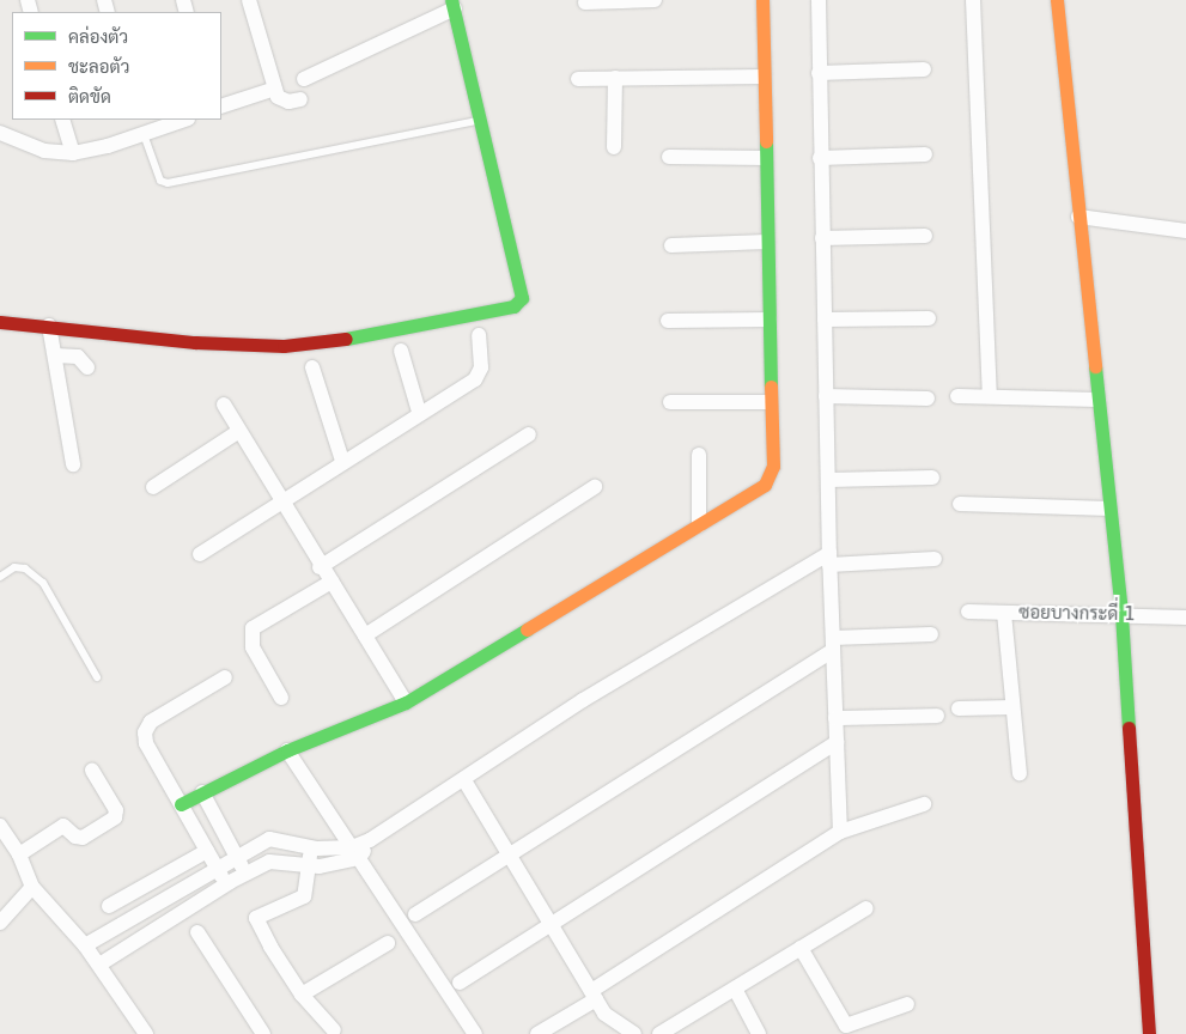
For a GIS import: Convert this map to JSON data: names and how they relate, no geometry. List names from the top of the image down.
{
  "streets": {
    "street": ["ซอยบางกระดี่ 1"]
  },
  "legend": ["คล่องตัว", "ชะลอตัว", "ติดขัด"]
}
